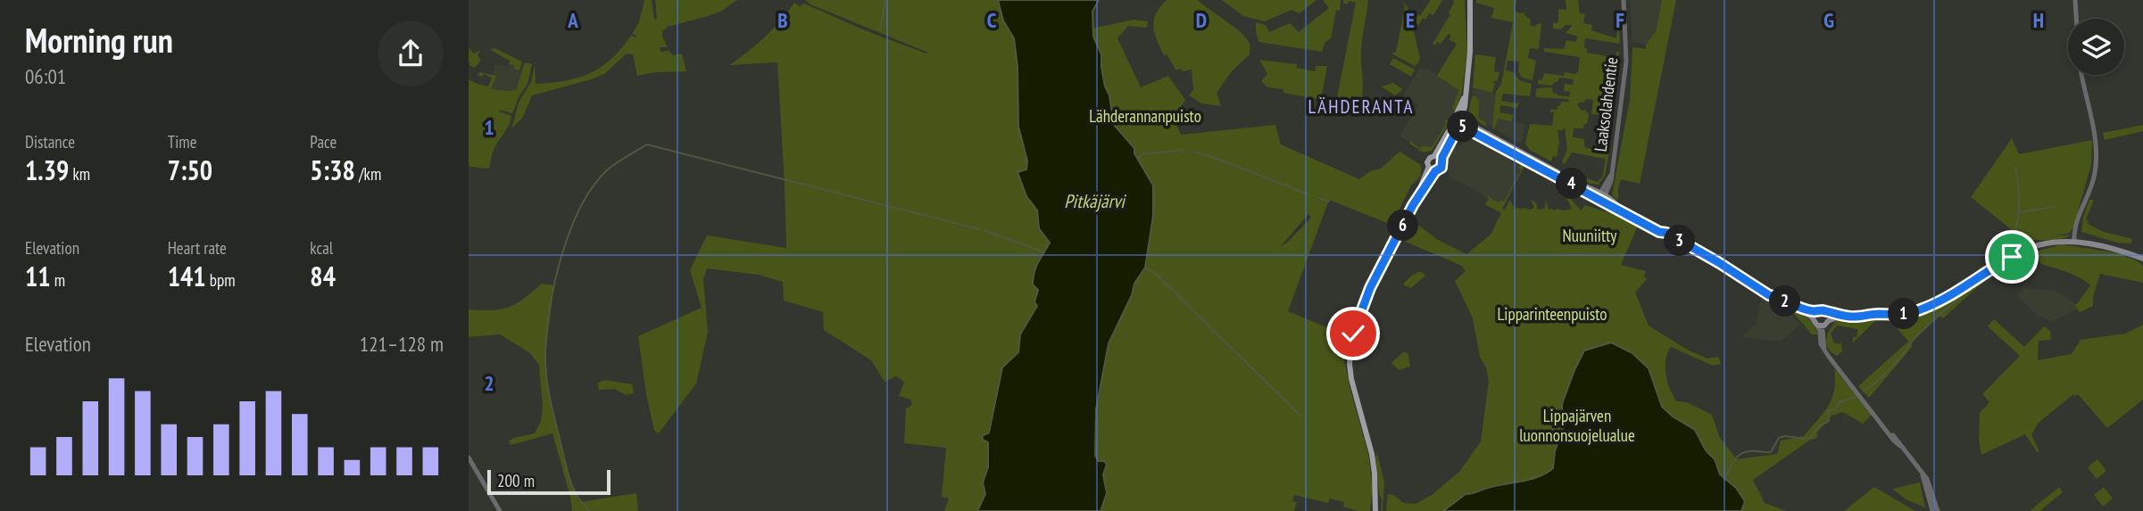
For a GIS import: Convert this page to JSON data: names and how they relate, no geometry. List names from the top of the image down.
{
  "streets": {
    "street": ["Laaksolahdentie"]
  },
  "districts": ["LÄHDERANTA"],
  "water": ["Pitkäjärvi"],
  "parks": [
    "Lähderannanpuisto",
    "Nuuniitty",
    "Lipparinteenpuisto",
    "Lippajärven luonnonsuojelualue"
  ],
  "scale_bar": "200 m",
  "page": {
    "heading": ["Morning run", "06:01"],
    "stats": [
      ["Distance", "1.39 km"],
      ["Time", "7:50"],
      ["Pace", "5:38 /km"],
      ["Elevation", "11 m"],
      ["Heart rate", "141 bpm"],
      ["kcal", "84"]
    ],
    "pins": [
      "5",
      "4",
      "6",
      "3",
      "2",
      "1"
    ],
    "chart": ["Elevation", "121–128 m"],
    "scale": "200 m"
  },
  "grid": {
    "columns": [
      "A",
      "B",
      "C",
      "D",
      "E",
      "F",
      "G",
      "H"
    ],
    "rows": ["1", "2"]
  }
}
